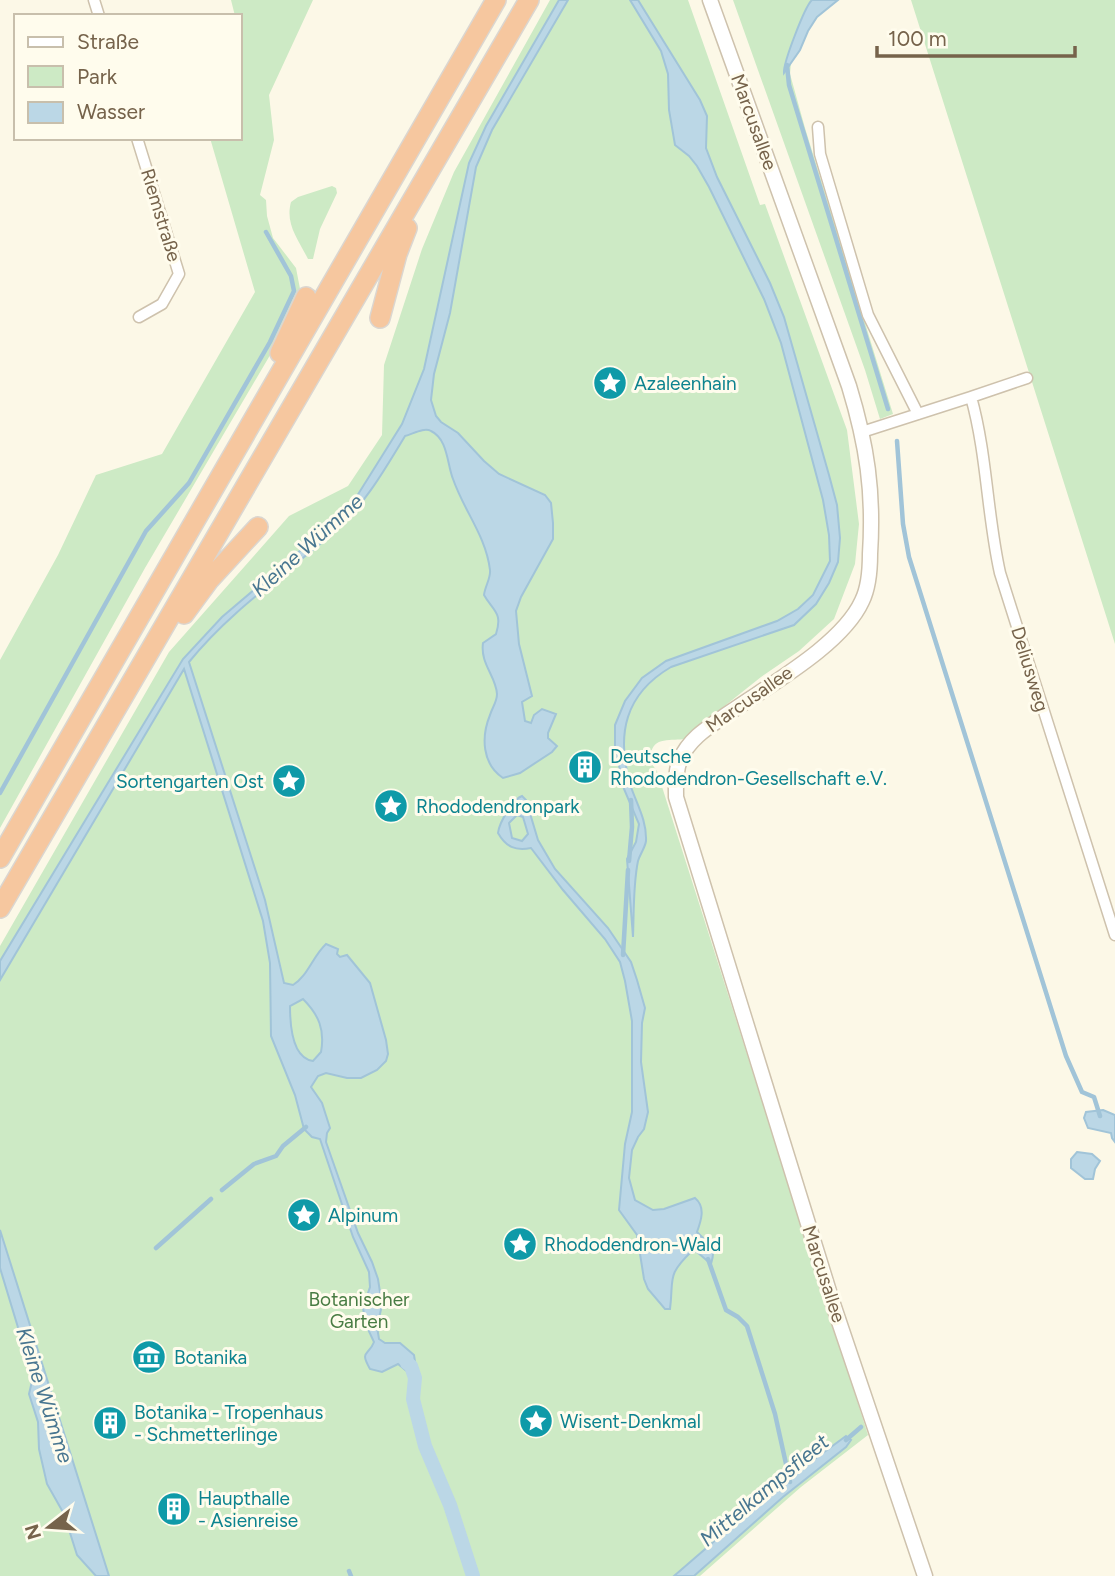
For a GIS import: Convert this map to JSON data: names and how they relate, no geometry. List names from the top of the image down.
{
  "streets": {
    "street": ["Marcusallee", "Riemstraße", "Deliusweg"]
  },
  "water": ["Kleine Wümme", "Mittelkampsfleet"],
  "parks": ["Botanischer Garten"],
  "places": {
    "place": [
      "Azaleenhain",
      "Sortengarten Ost",
      "Rhododendronpark",
      "Alpinum",
      "Rhododendron-Wald",
      "Wisent-Denkmal"
    ],
    "building": ["Deutsche Rhododendron-Gesellschaft e.V.", "Botanika - Tropenhaus - Schmetterlinge", "Haupthalle - Asienreise"],
    "museum": ["Botanika"]
  },
  "legend": ["Straße", "Park", "Wasser"],
  "scale_bar": "100 m",
  "north": "left"
}
